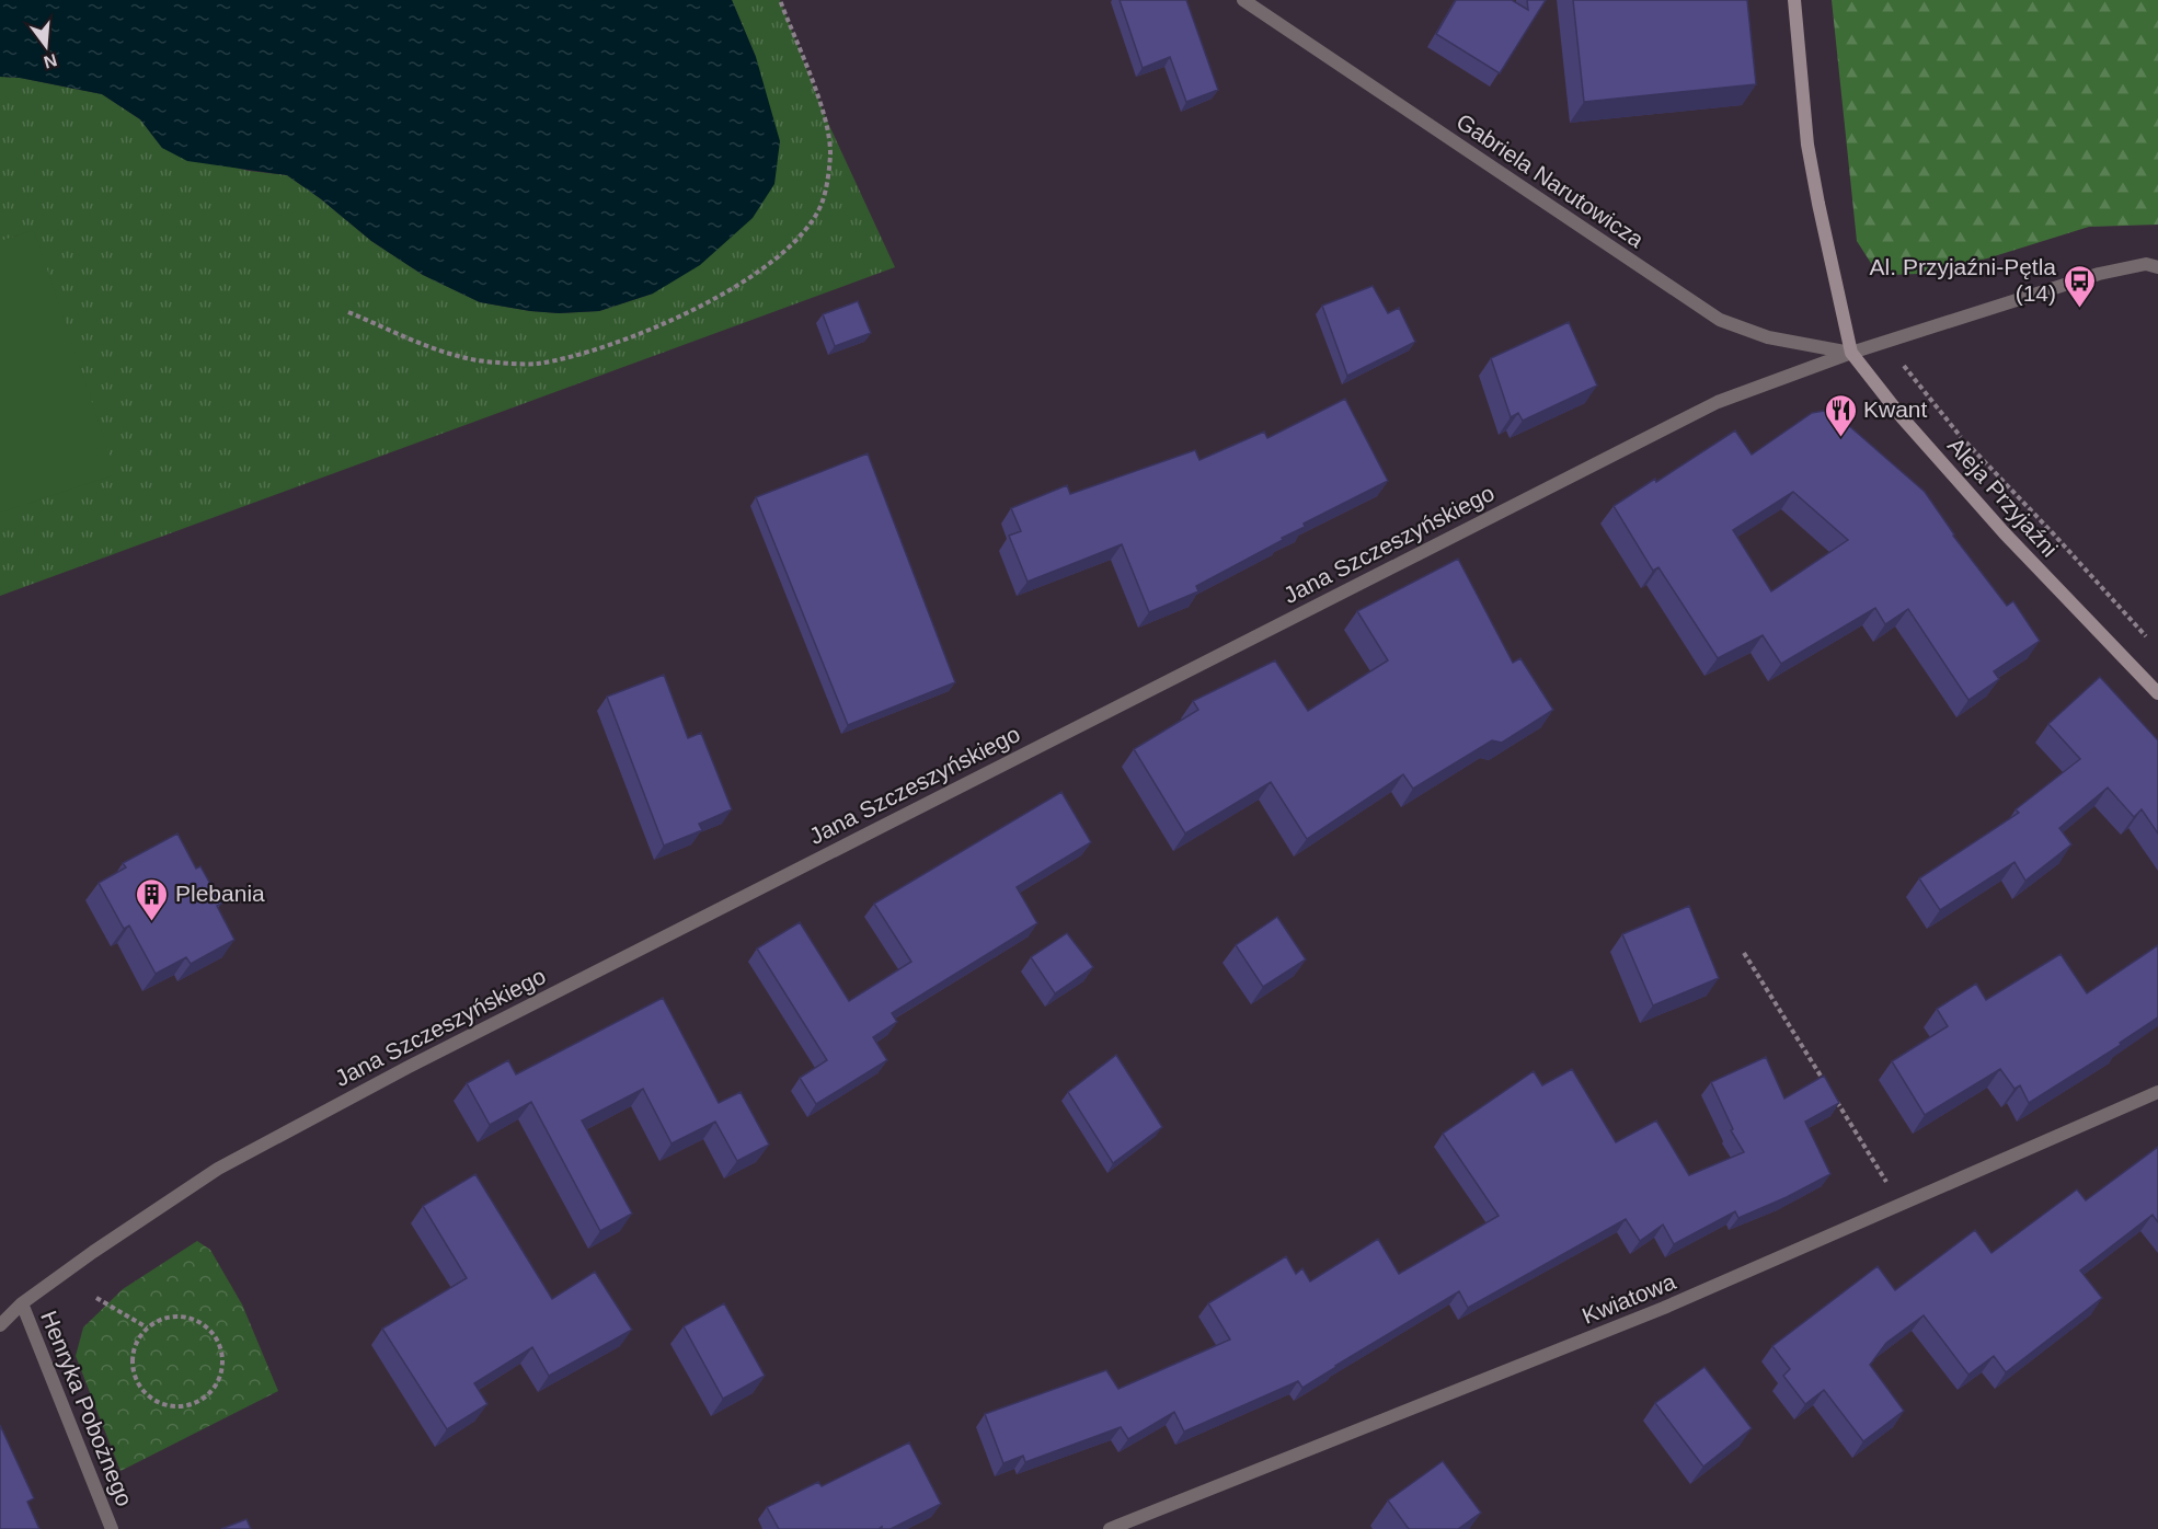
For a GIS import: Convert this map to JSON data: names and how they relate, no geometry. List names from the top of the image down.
{
  "streets": {
    "street": [
      "Gabriela Narutowicza",
      "Aleja Przyjaźni",
      "Jana Szczeszyńskiego",
      "Kwiatowa",
      "Henryka Pobożnego"
    ]
  },
  "crossings": [
    ["Gabriela Narutowicza", "Aleja Przyjaźni"],
    ["Gabriela Narutowicza", "Jana Szczeszyńskiego"],
    ["Aleja Przyjaźni", "Jana Szczeszyńskiego"],
    ["Jana Szczeszyńskiego", "Henryka Pobożnego"]
  ],
  "places": {
    "bus stop": ["Al. Przyjaźni-Pętla (14)"],
    "restaurant": ["Kwant"],
    "building": ["Plebania"]
  },
  "north": "bottom"
}
